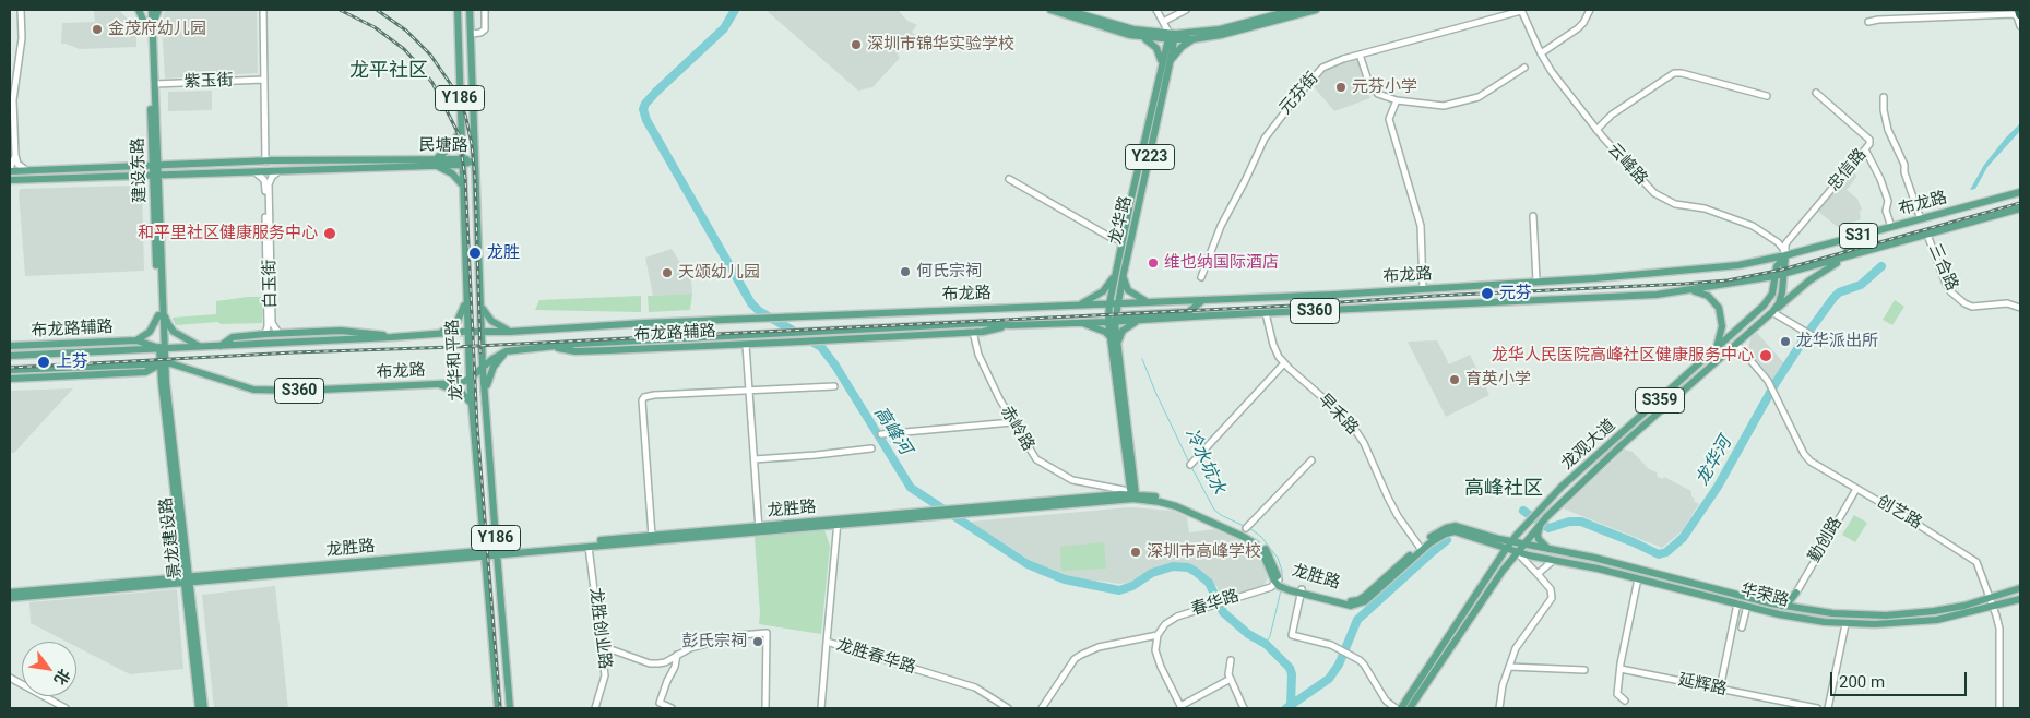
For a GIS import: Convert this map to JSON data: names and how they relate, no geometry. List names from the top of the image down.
{
  "streets": {
    "main road": [
      "Y186",
      "民塘路",
      "Y223",
      "建设东路",
      "布龙路",
      "龙华路",
      "S31",
      "S360",
      "布龙路辅路",
      "龙华和平路",
      "S359",
      "龙观大道",
      "龙胜路",
      "景龙建设路",
      "华荣路"
    ],
    "street": [
      "紫玉街",
      "元芬街",
      "云峰路",
      "忠信路",
      "三合路",
      "白玉街",
      "早禾路",
      "赤岭路",
      "创艺路",
      "勤创路",
      "春华路",
      "龙胜创业路",
      "龙胜春华路",
      "延辉路"
    ]
  },
  "crossings": [
    ["紫玉街", "建设东路"],
    ["元芬街", "云峰路"],
    ["民塘路", "建设东路"],
    ["民塘路", "白玉街"],
    ["民塘路", "龙华和平路"],
    ["云峰路", "忠信路"],
    ["云峰路", "布龙路"],
    ["云峰路", "龙观大道"],
    ["建设东路", "布龙路"],
    ["建设东路", "S360"],
    ["建设东路", "景龙建设路"],
    ["忠信路", "布龙路"],
    ["忠信路", "龙观大道"],
    ["布龙路", "龙华路"],
    ["布龙路", "三合路"],
    ["布龙路", "S360"],
    ["布龙路", "布龙路辅路"],
    ["布龙路", "龙华和平路"],
    ["布龙路", "早禾路"],
    ["布龙路", "龙观大道"],
    ["布龙路", "景龙建设路"],
    ["龙华路", "赤岭路"],
    ["龙华路", "龙胜路"],
    ["S360", "布龙路辅路"],
    ["S360", "龙华和平路"],
    ["布龙路辅路", "赤岭路"],
    ["龙华和平路", "龙胜路"],
    ["早禾路", "龙胜路"],
    ["赤岭路", "龙胜路"],
    ["龙观大道", "龙胜路"],
    ["龙观大道", "创艺路"],
    ["龙观大道", "华荣路"],
    ["龙胜路", "景龙建设路"],
    ["龙胜路", "华荣路"],
    ["龙胜路", "春华路"],
    ["龙胜路", "龙胜创业路"],
    ["龙胜路", "龙胜春华路"],
    ["创艺路", "勤创路"],
    ["创艺路", "华荣路"]
  ],
  "districts": ["龙平社区", "高峰社区"],
  "water": ["高峰河", "冷水坑水", "龙华河"],
  "places": [
    "金茂府幼儿园",
    "深圳市锦华实验学校",
    "元芬小学",
    "和平里社区健康服务中心",
    "龙胜",
    "维也纳国际酒店",
    "何氏宗祠",
    "天颂幼儿园",
    "元芬",
    "龙华派出所",
    "龙华人民医院高峰社区健康服务中心",
    "上芬",
    "育英小学",
    "深圳市高峰学校",
    "彭氏宗祠"
  ],
  "scale_bar": "200 m",
  "north": "bottom right"
}
